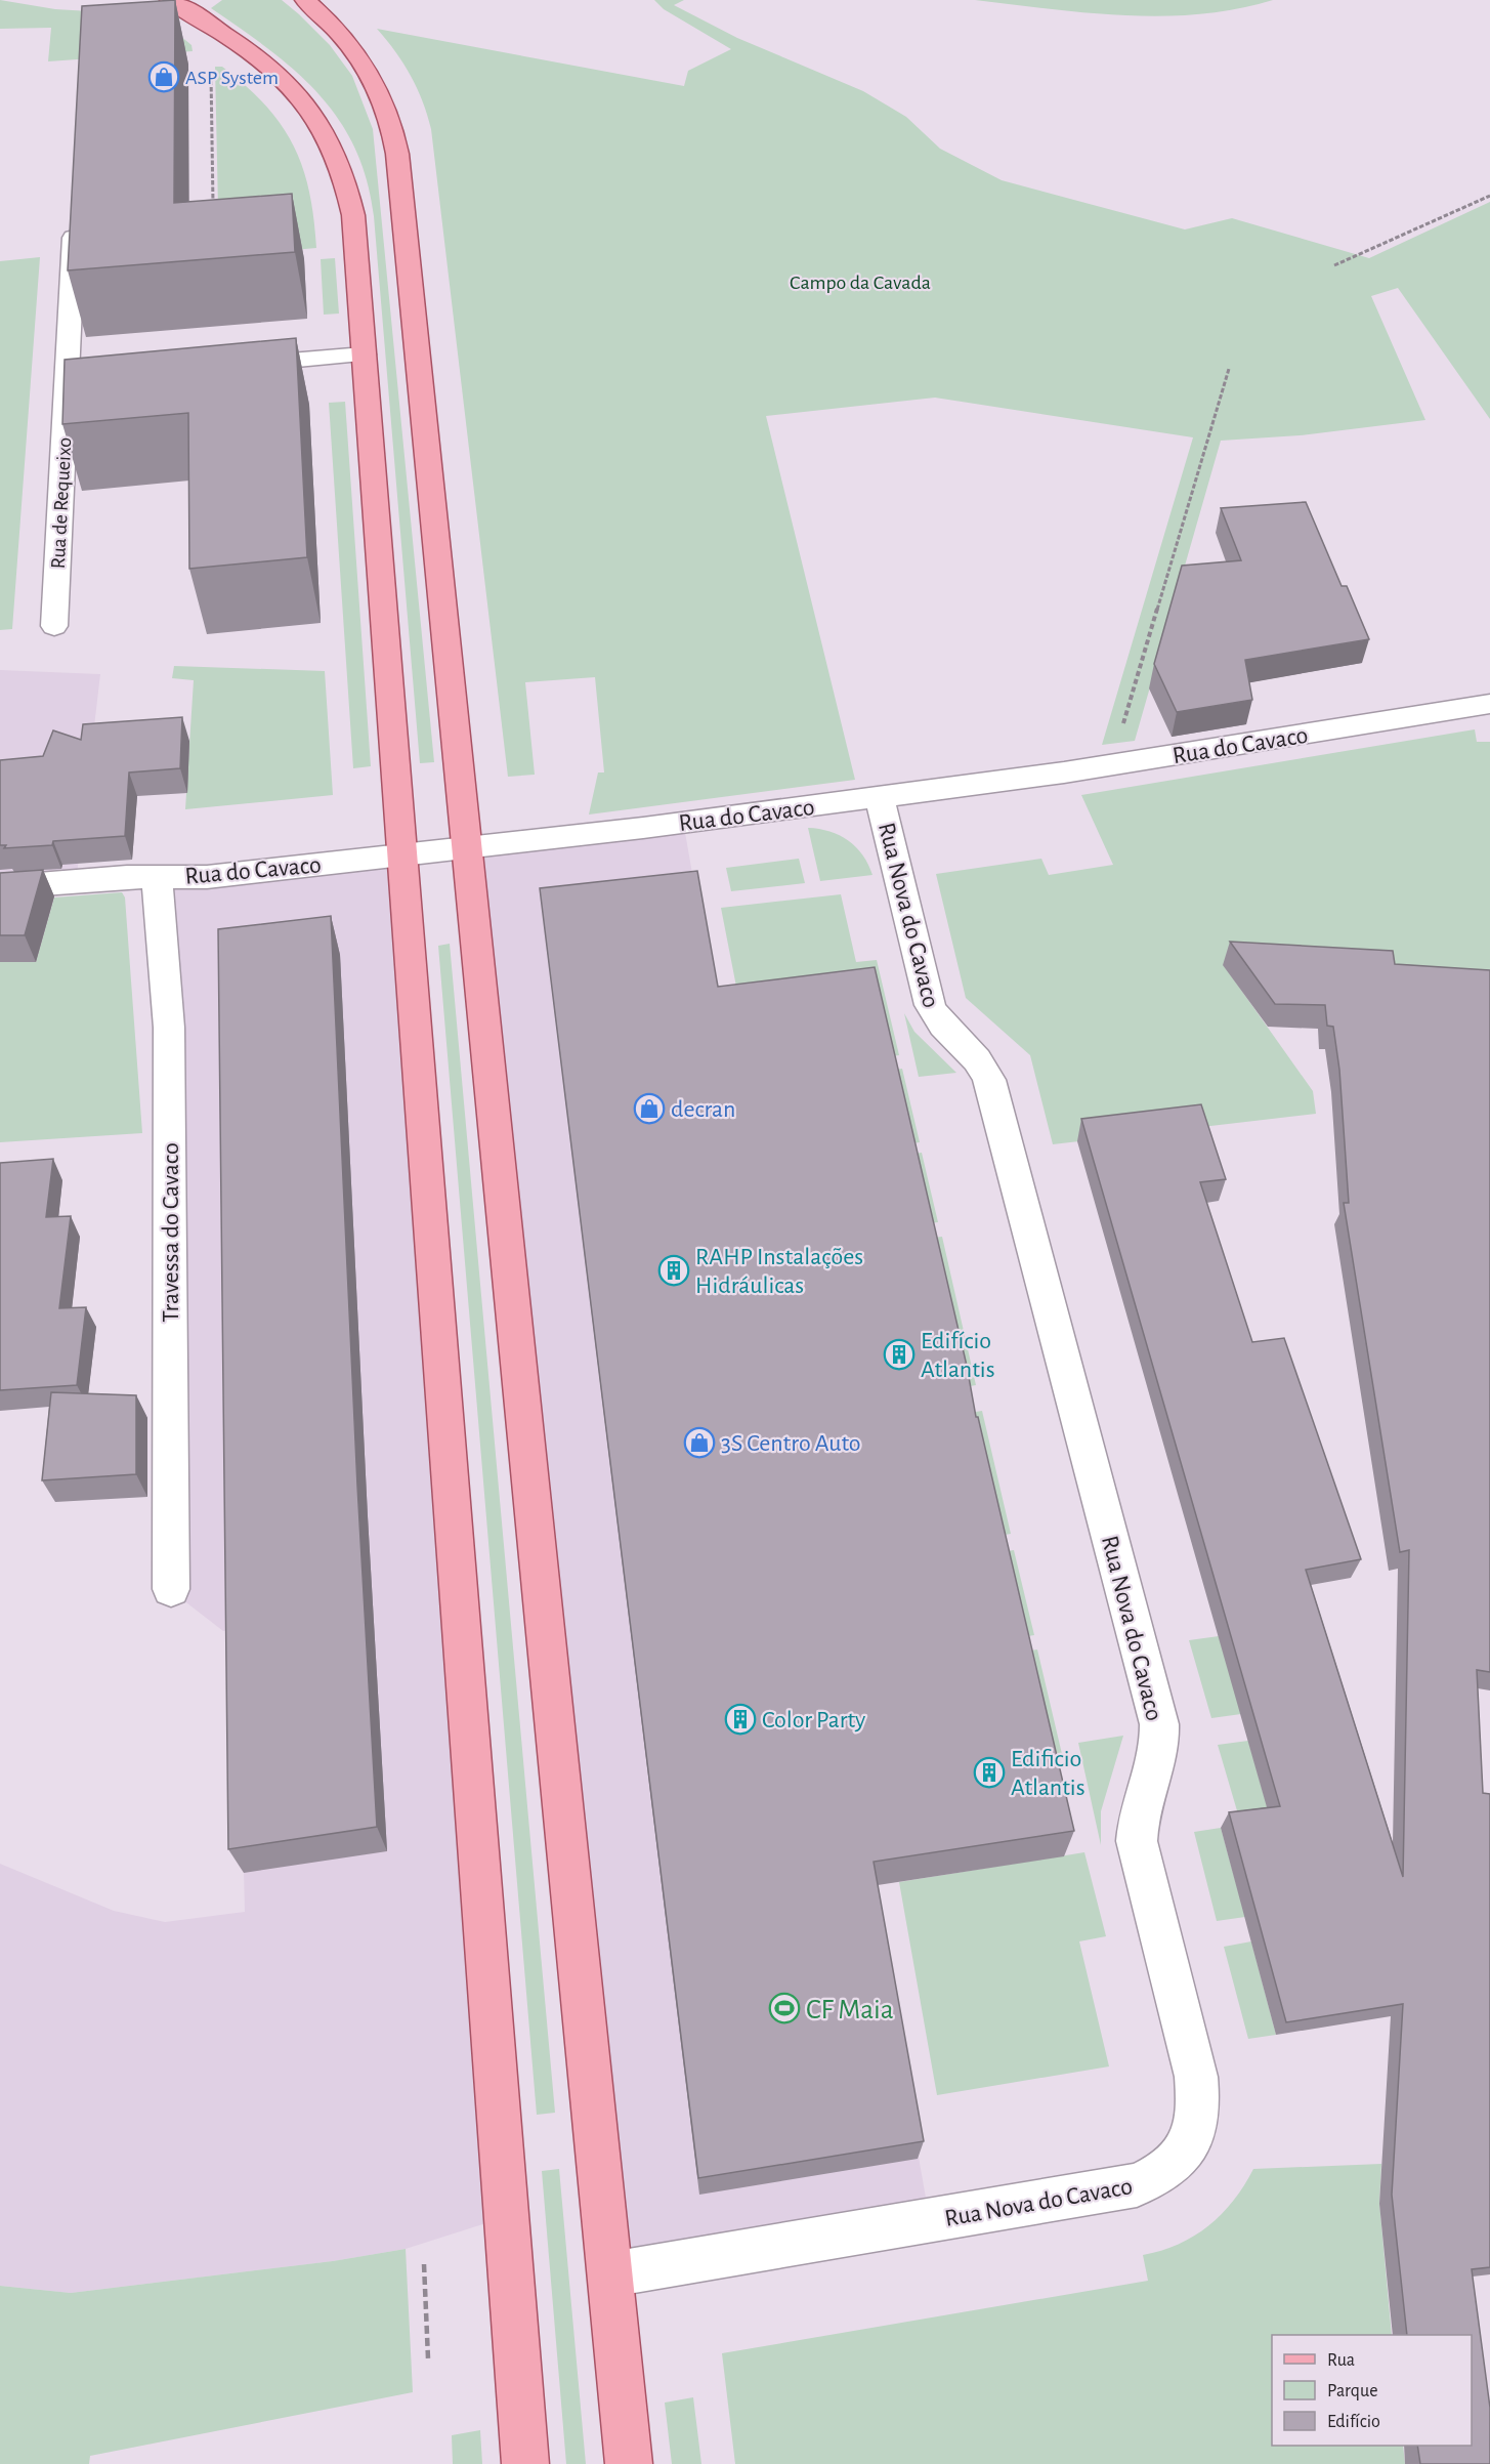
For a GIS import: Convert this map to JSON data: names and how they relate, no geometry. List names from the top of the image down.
{
  "streets": {
    "street": [
      "Rua de Requeixo",
      "Rua do Cavaco",
      "Rua Nova do Cavaco",
      "Travessa do Cavaco"
    ]
  },
  "crossings": [
    ["Rua do Cavaco", "Rua Nova do Cavaco"],
    ["Rua do Cavaco", "Travessa do Cavaco"]
  ],
  "parks": ["Campo da Cavada"],
  "places": {
    "shop": ["ASP System", "decran", "3S Centro Auto"],
    "building": [
      "RAHP Instalações Hidráulicas",
      "Edifício Atlantis",
      "Color Party",
      "Edificio Atlantis"
    ],
    "sports": ["CF Maia"]
  },
  "legend": ["Rua", "Parque", "Edifício"]
}
